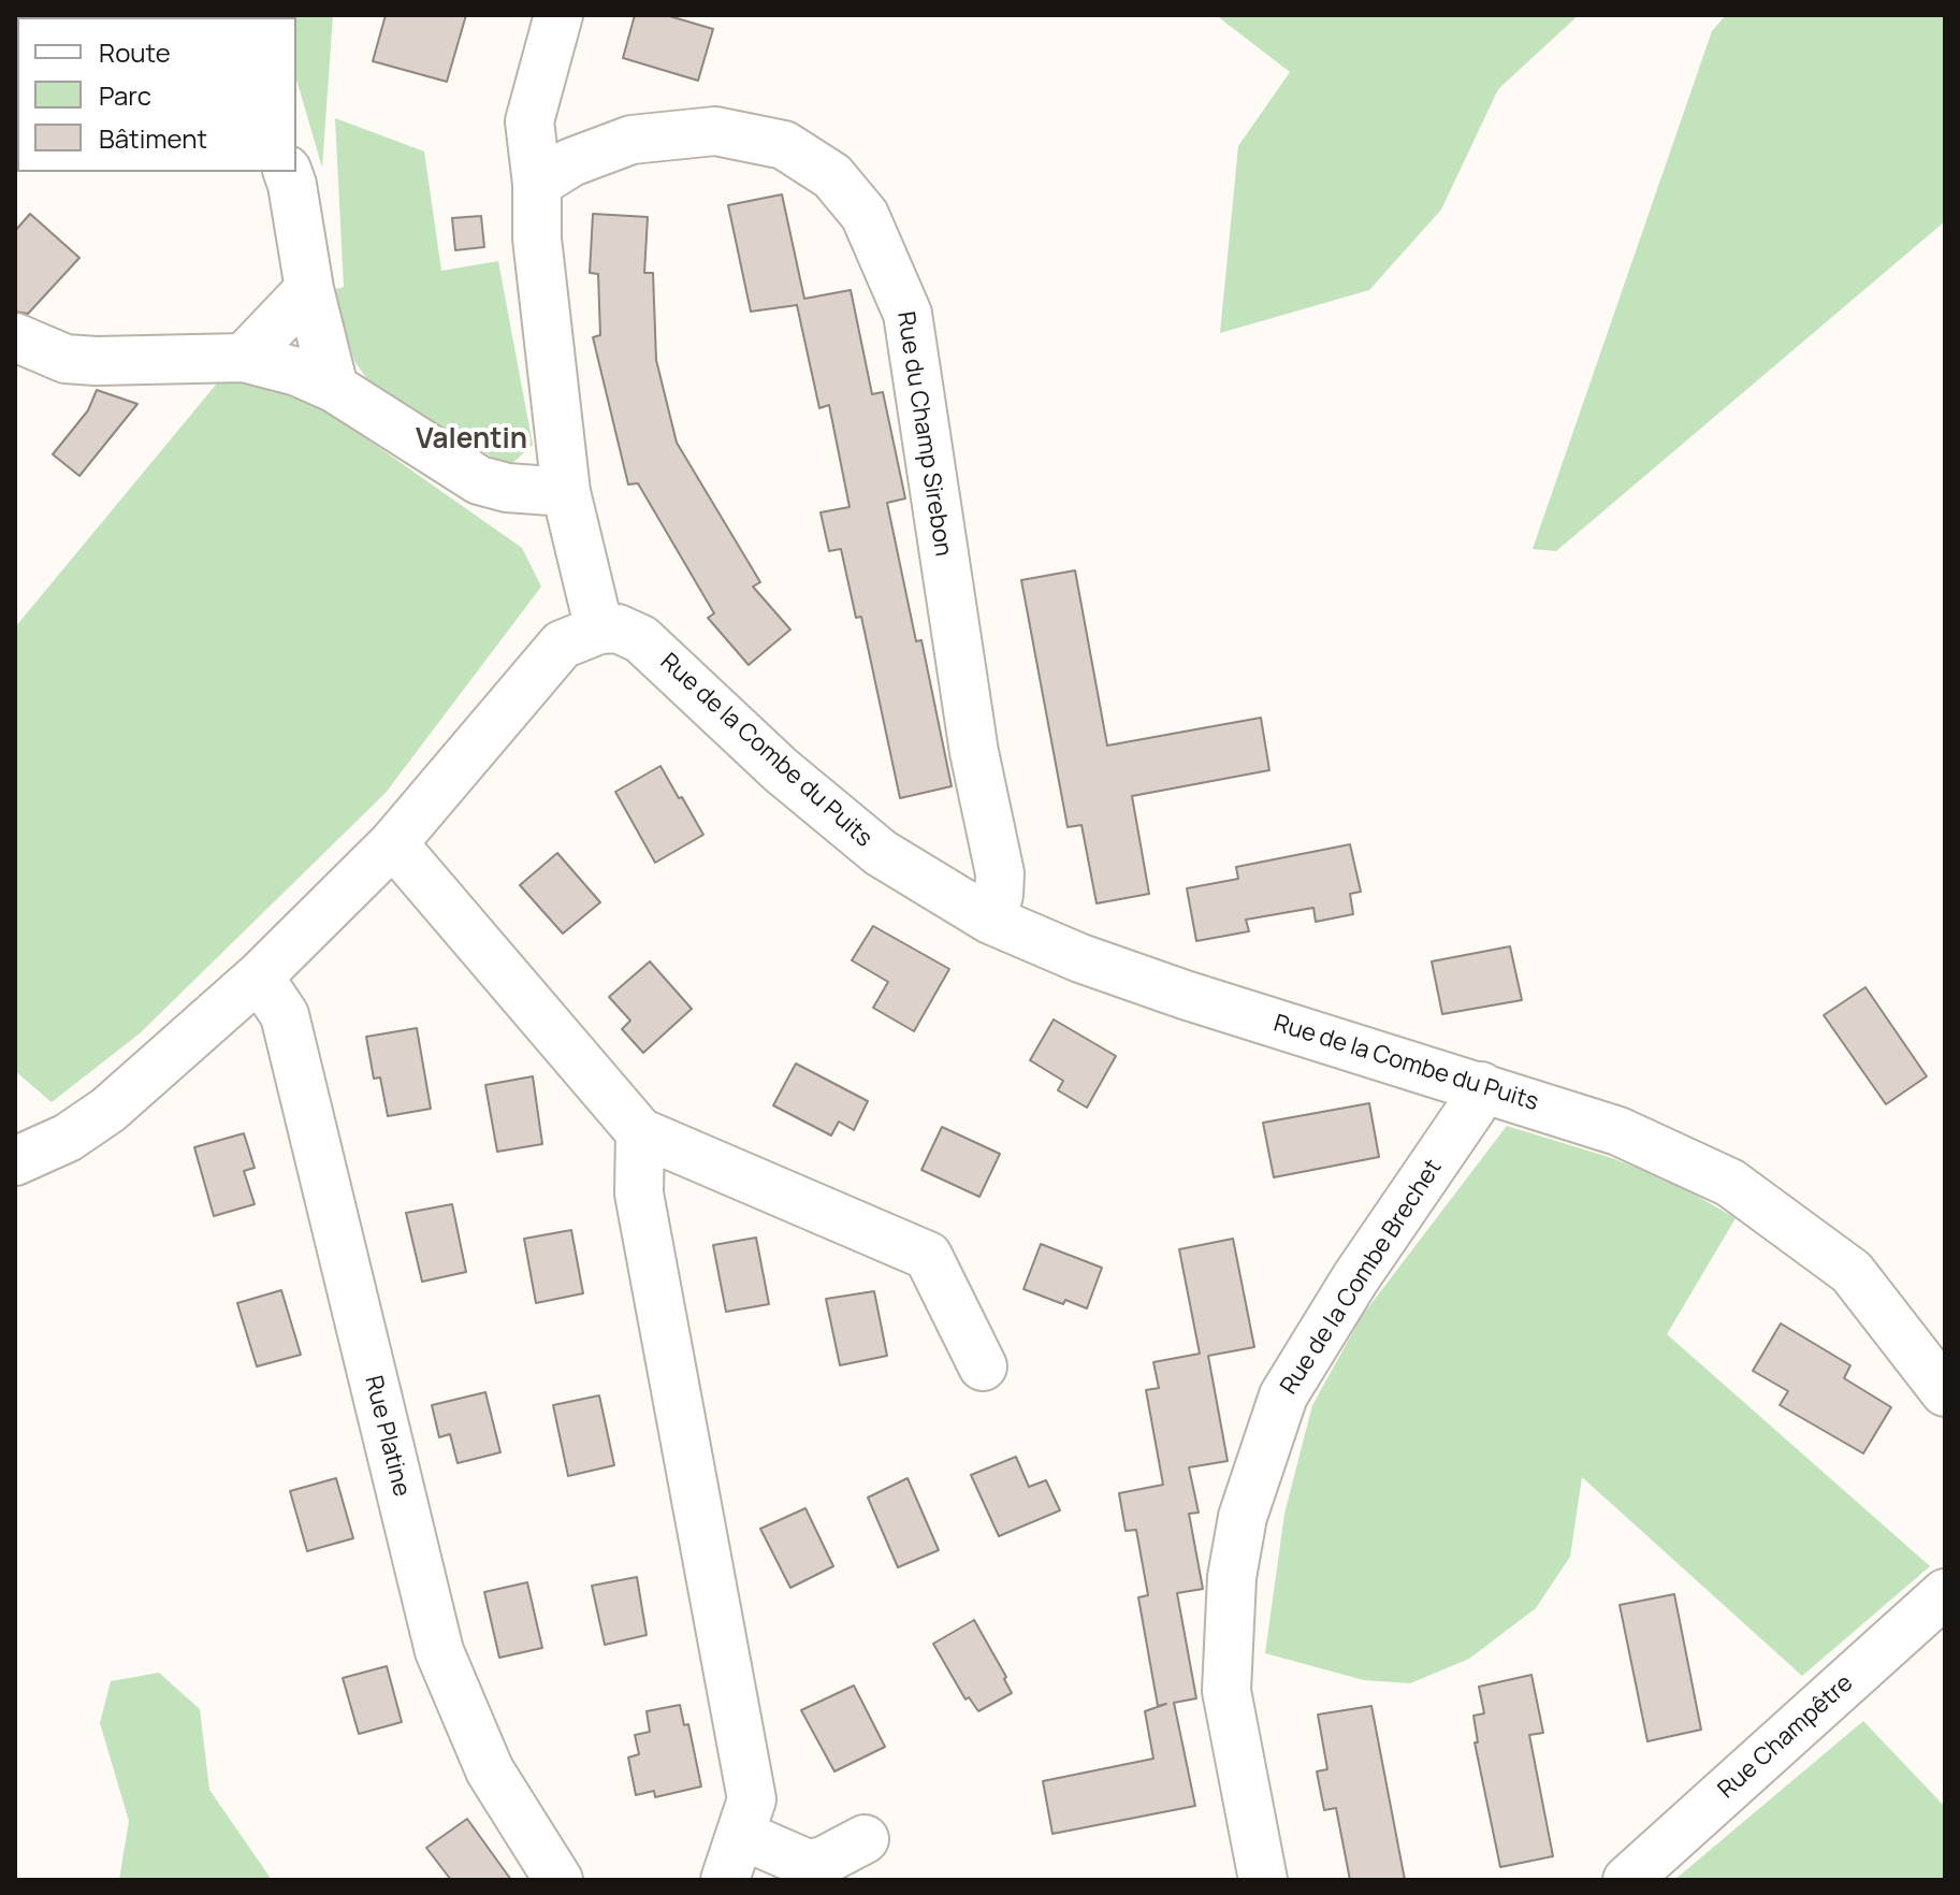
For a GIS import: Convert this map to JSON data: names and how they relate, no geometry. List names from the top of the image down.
{
  "streets": {
    "street": [
      "Rue du Champ Sirebon",
      "Rue de la Combe du Puits",
      "Rue de la Combe Brechet",
      "Rue Platine",
      "Rue Champêtre"
    ]
  },
  "crossings": [
    ["Rue du Champ Sirebon", "Rue de la Combe du Puits"],
    ["Rue de la Combe du Puits", "Rue de la Combe Brechet"]
  ],
  "districts": ["Valentin"],
  "legend": ["Route", "Parc", "Bâtiment"]
}
